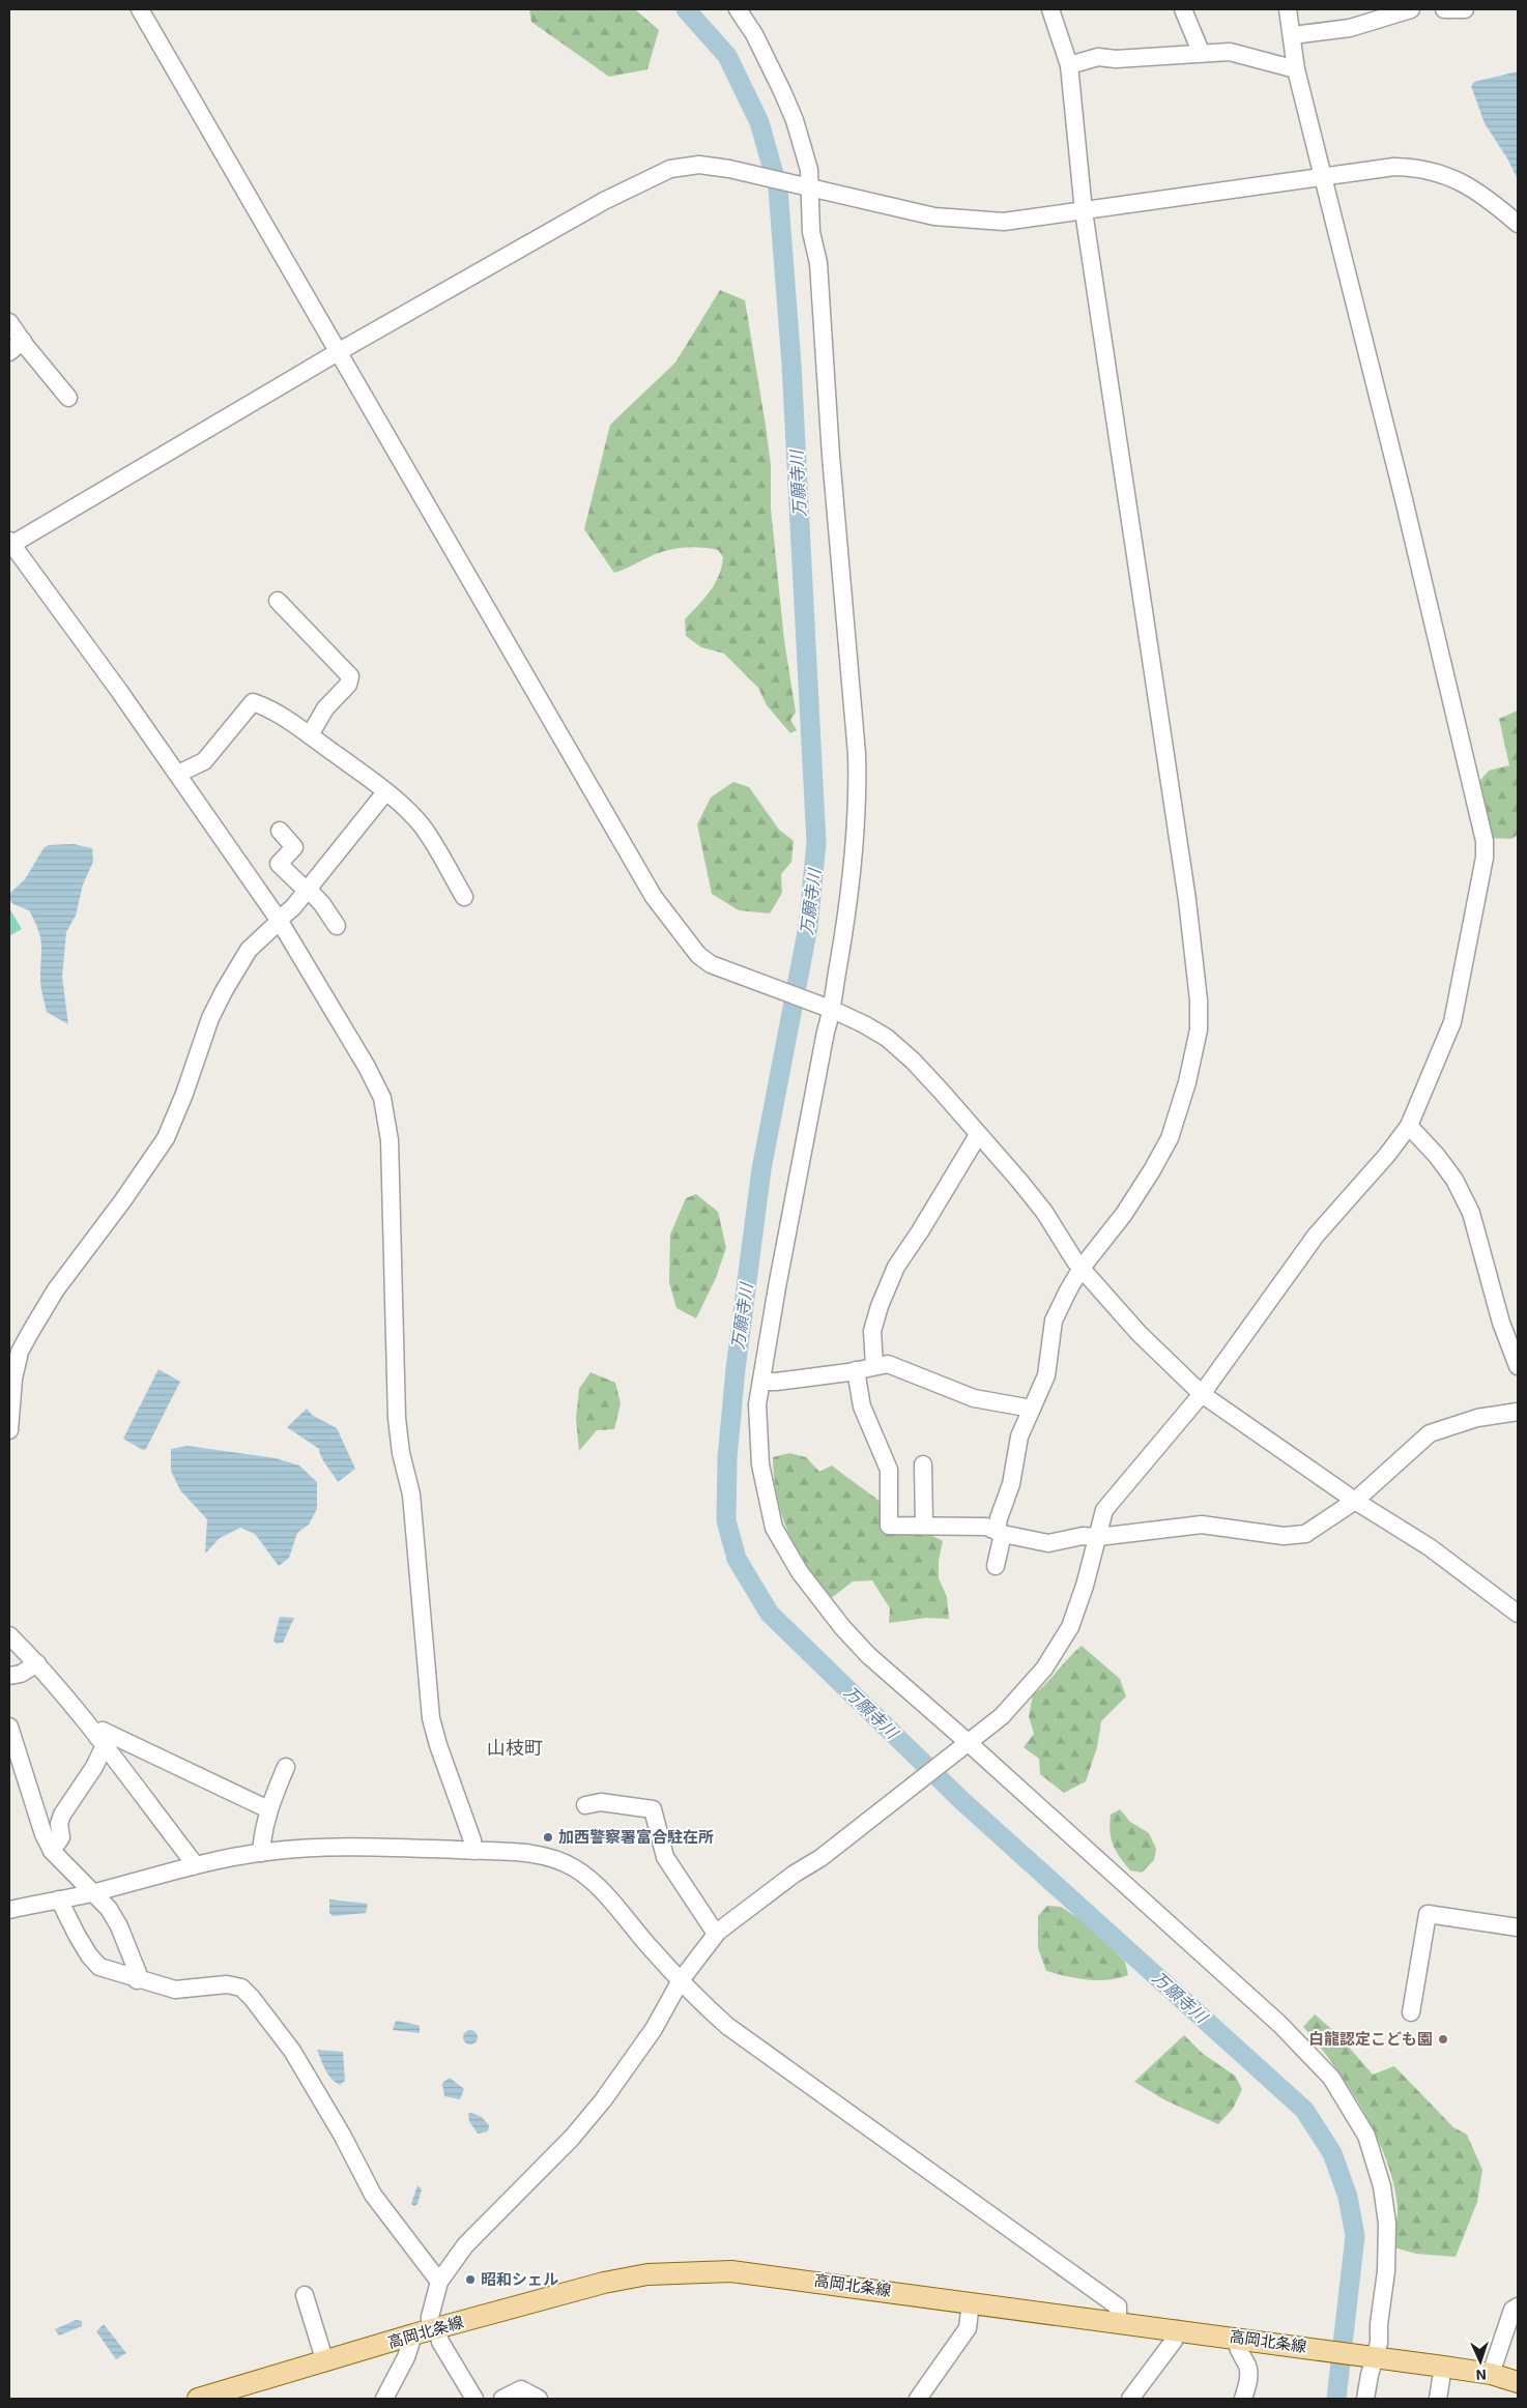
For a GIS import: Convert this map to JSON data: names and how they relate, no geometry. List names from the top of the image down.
{
  "streets": {
    "main road": ["高岡北条線"]
  },
  "districts": ["山枝町"],
  "water": ["万願寺川"],
  "places": ["加西警察署富合駐在所", "白龍認定こども園", "昭和シェル"],
  "north": "bottom"
}
